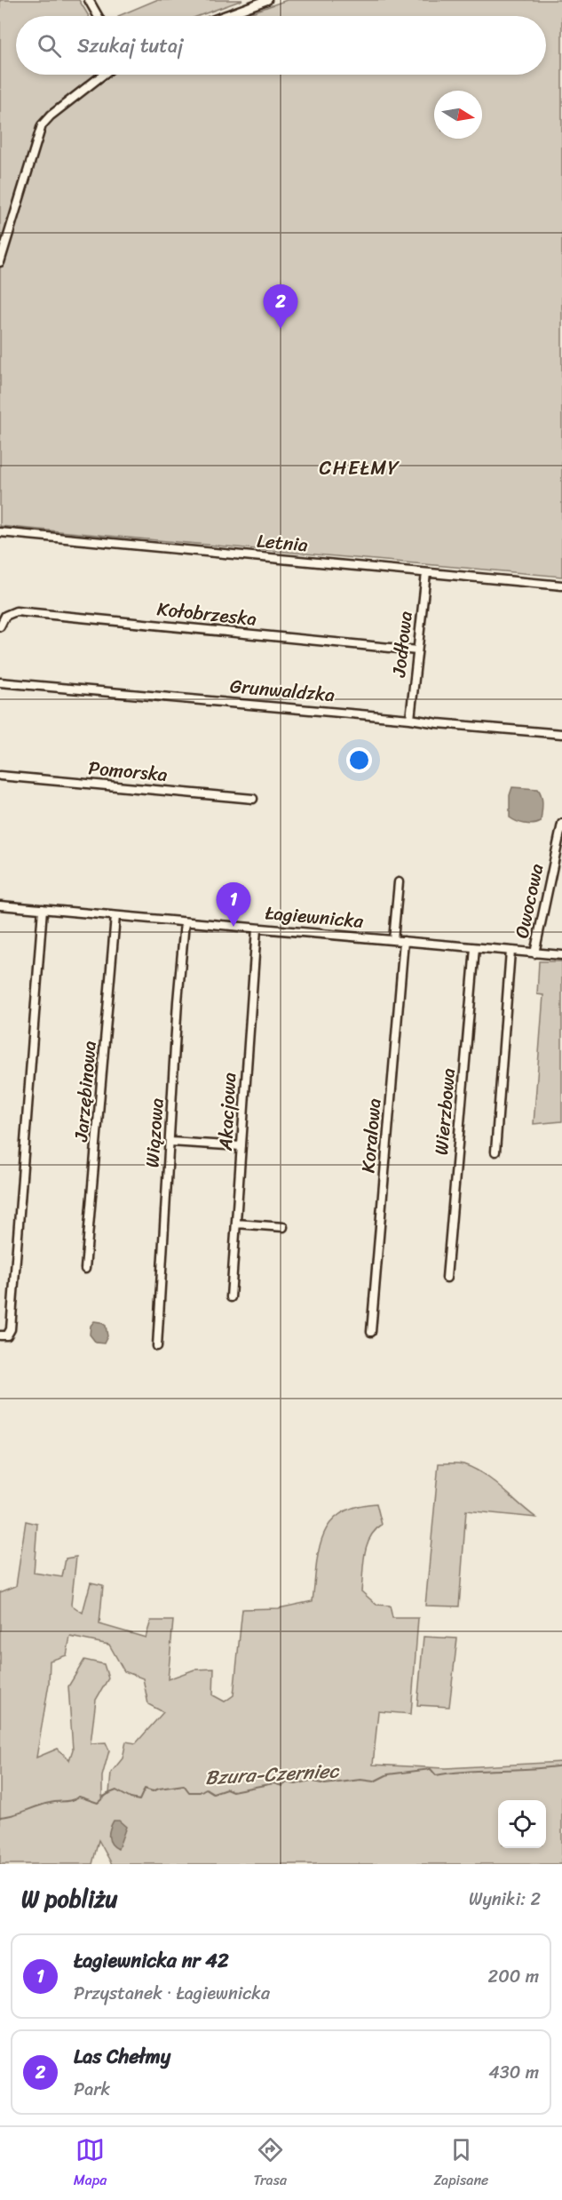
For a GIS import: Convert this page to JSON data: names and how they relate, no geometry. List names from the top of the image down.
{
  "streets": {
    "street": [
      "Letnia",
      "Kołobrzeska",
      "Jodłowa",
      "Grunwaldzka",
      "Pomorska",
      "Owocowa",
      "Łagiewnicka",
      "Jarzębinowa",
      "Akacjowa",
      "Wierzbowa",
      "Wiązowa",
      "Koralowa"
    ]
  },
  "crossings": [
    ["Letnia", "Jodłowa"],
    ["Kołobrzeska", "Jodłowa"],
    ["Jodłowa", "Grunwaldzka"],
    ["Owocowa", "Łagiewnicka"],
    ["Łagiewnicka", "Jarzębinowa"],
    ["Łagiewnicka", "Akacjowa"],
    ["Łagiewnicka", "Wierzbowa"],
    ["Łagiewnicka", "Wiązowa"],
    ["Łagiewnicka", "Koralowa"]
  ],
  "districts": ["CHEŁMY"],
  "water": ["Bzura-Czerniec"],
  "north": "right",
  "page": {
    "search": "Szukaj tutaj",
    "pins": ["2", "1"],
    "heading": ["W pobliżu", "Wyniki: 2"],
    "list": [
      {
        "mark": "1",
        "name": "Łagiewnicka nr 42",
        "note": "Przystanek · Łagiewnicka",
        "value": "200 m"
      },
      {
        "mark": "2",
        "name": "Las Chełmy",
        "note": "Park",
        "value": "430 m"
      }
    ],
    "nav": ["Mapa", "Trasa", "Zapisane"]
  }
}
